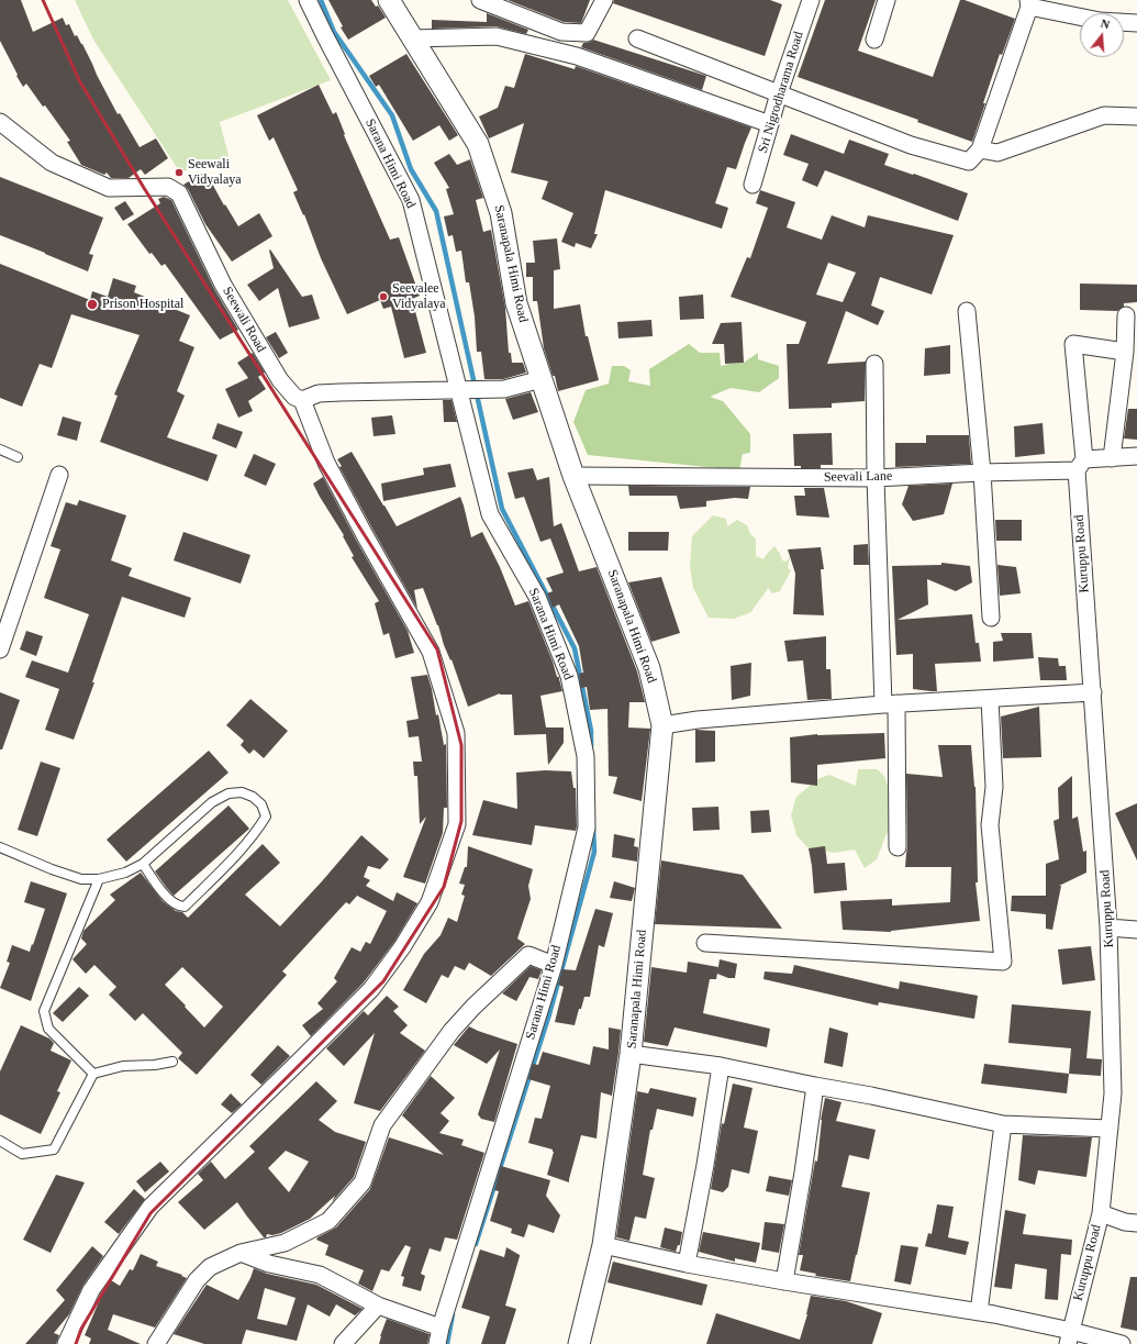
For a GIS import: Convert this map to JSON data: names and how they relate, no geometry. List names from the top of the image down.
{
  "streets": {
    "street": [
      "Sri Nigrodharama Road",
      "Sarana Himi Road",
      "Saranapala Himi Road",
      "Seewali Road",
      "Seevali Lane",
      "Kuruppu Road"
    ]
  },
  "crossings": [
    ["Saranapala Himi Road", "Seevali Lane"],
    ["Seevali Lane", "Kuruppu Road"]
  ],
  "places": ["Seewali Vidyalaya", "Seevalee Vidyalaya", "Prison Hospital"],
  "north": "top"
}
